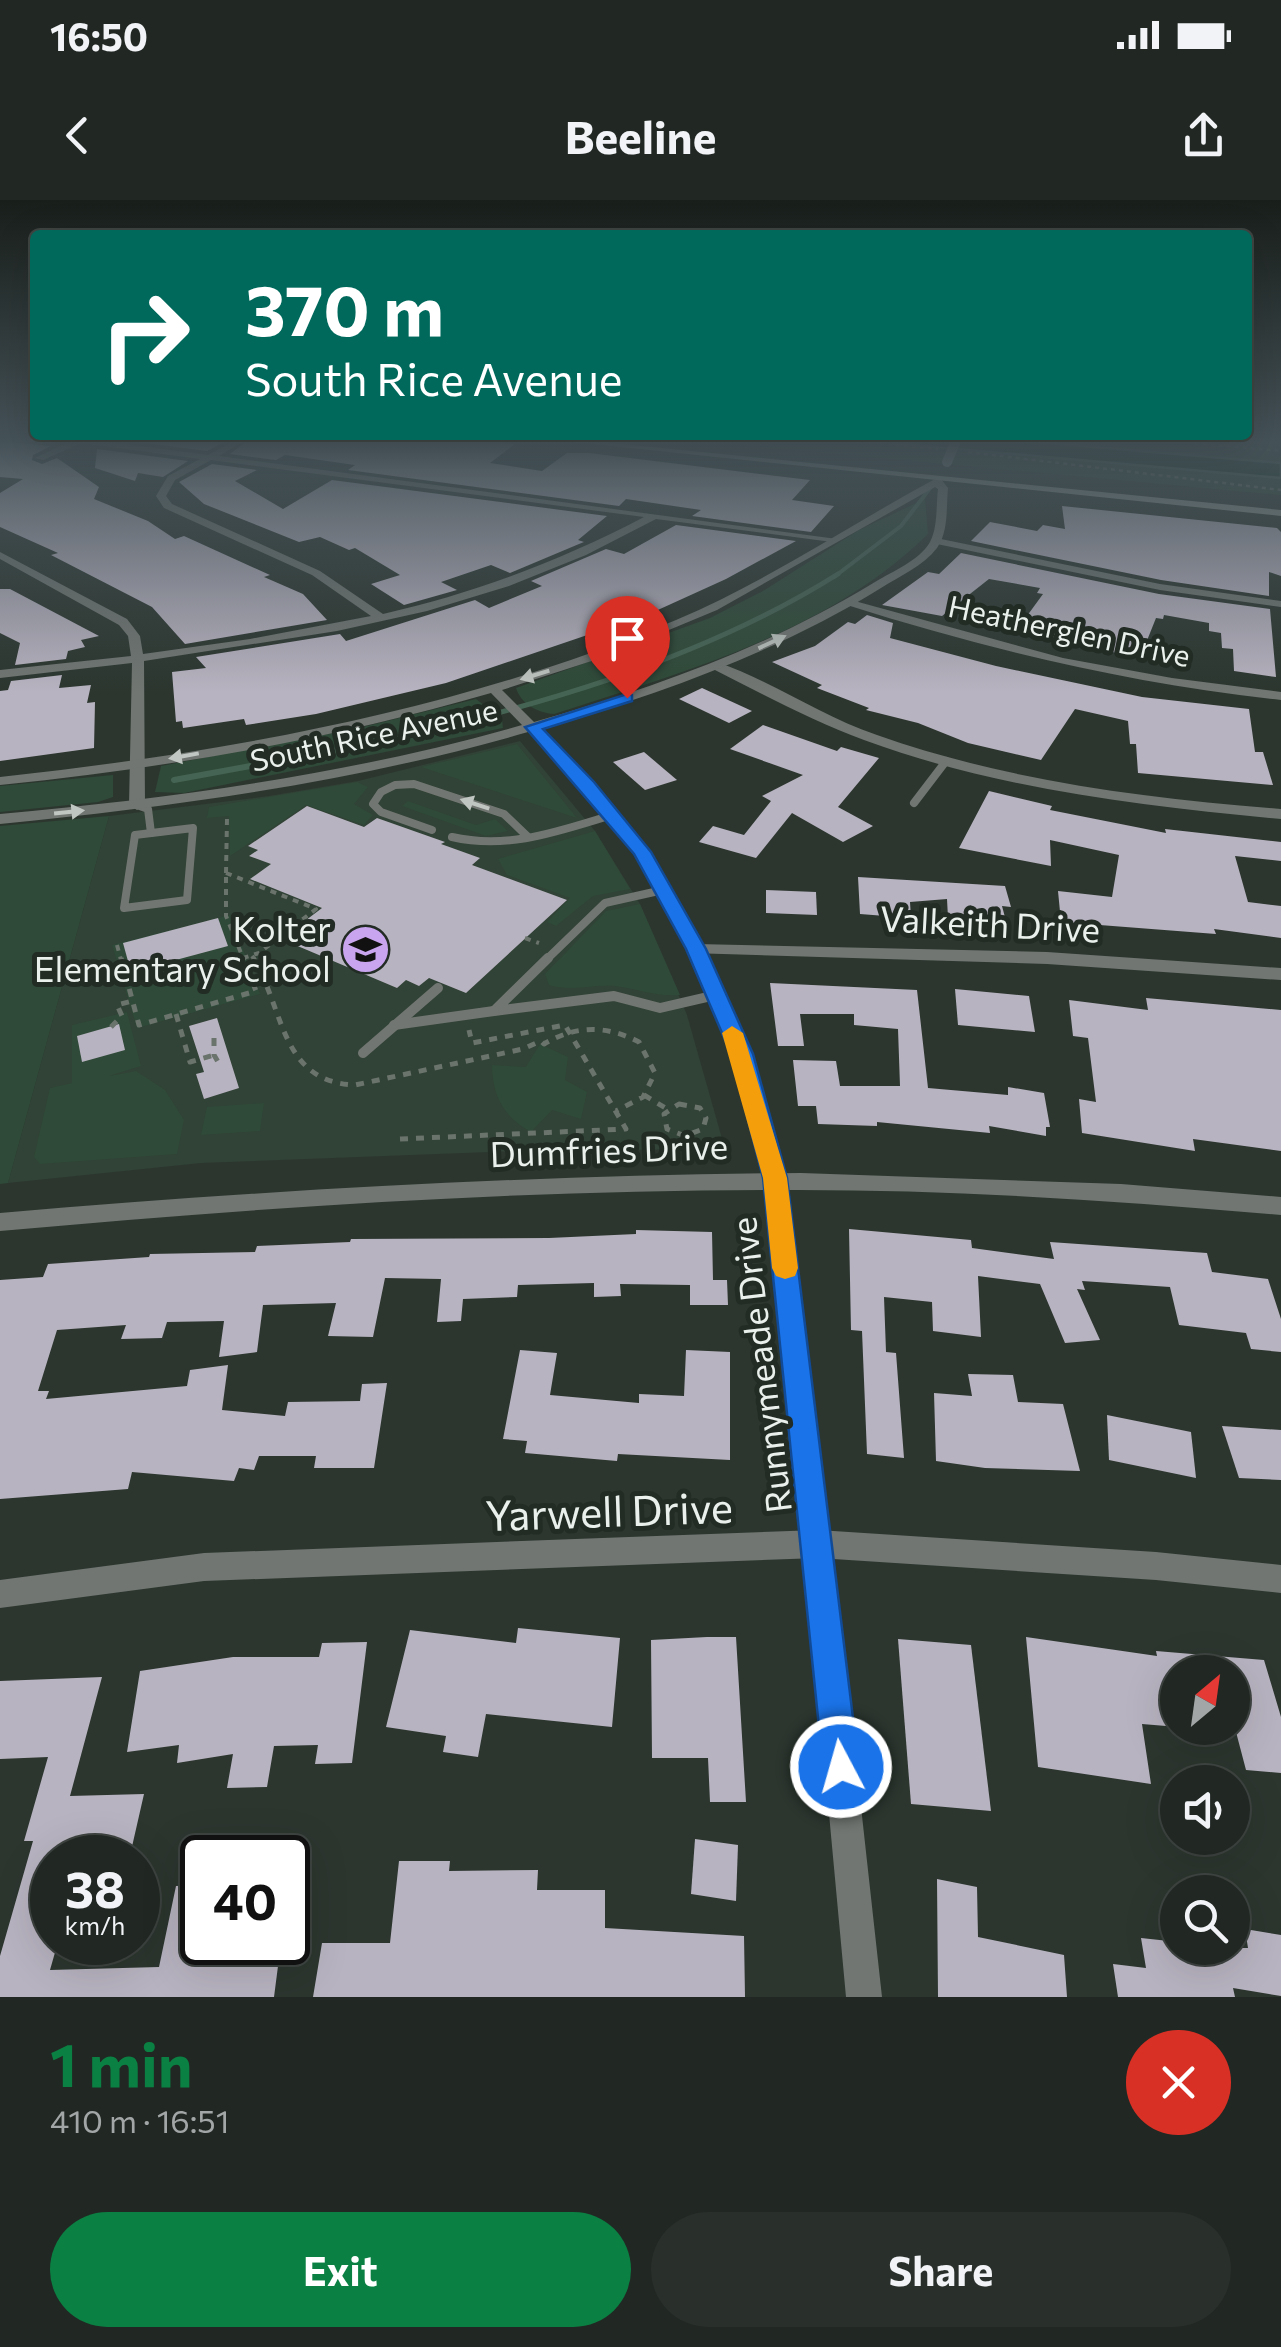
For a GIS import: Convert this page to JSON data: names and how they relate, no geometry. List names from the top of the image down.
{
  "streets": {
    "street": [
      "Heatherglen Drive",
      "South Rice Avenue",
      "Valkeith Drive",
      "Dumfries Drive",
      "Runnymeade Drive",
      "Yarwell Drive"
    ]
  },
  "crossings": [
    ["Heatherglen Drive", "South Rice Avenue"],
    ["South Rice Avenue", "Runnymeade Drive"],
    ["Valkeith Drive", "Runnymeade Drive"],
    ["Dumfries Drive", "Runnymeade Drive"],
    ["Runnymeade Drive", "Yarwell Drive"]
  ],
  "places": {
    "school or university": ["Kolter Elementary School"]
  },
  "north": "top right",
  "page": {
    "status": "16:50",
    "header": "Beeline",
    "turn": ["370 m", "South Rice Avenue"],
    "speed": "38 km/h",
    "limit": "40",
    "heading": ["1 min", "410 m · 16:51"],
    "buttons": ["Exit", "Share"]
  }
}
